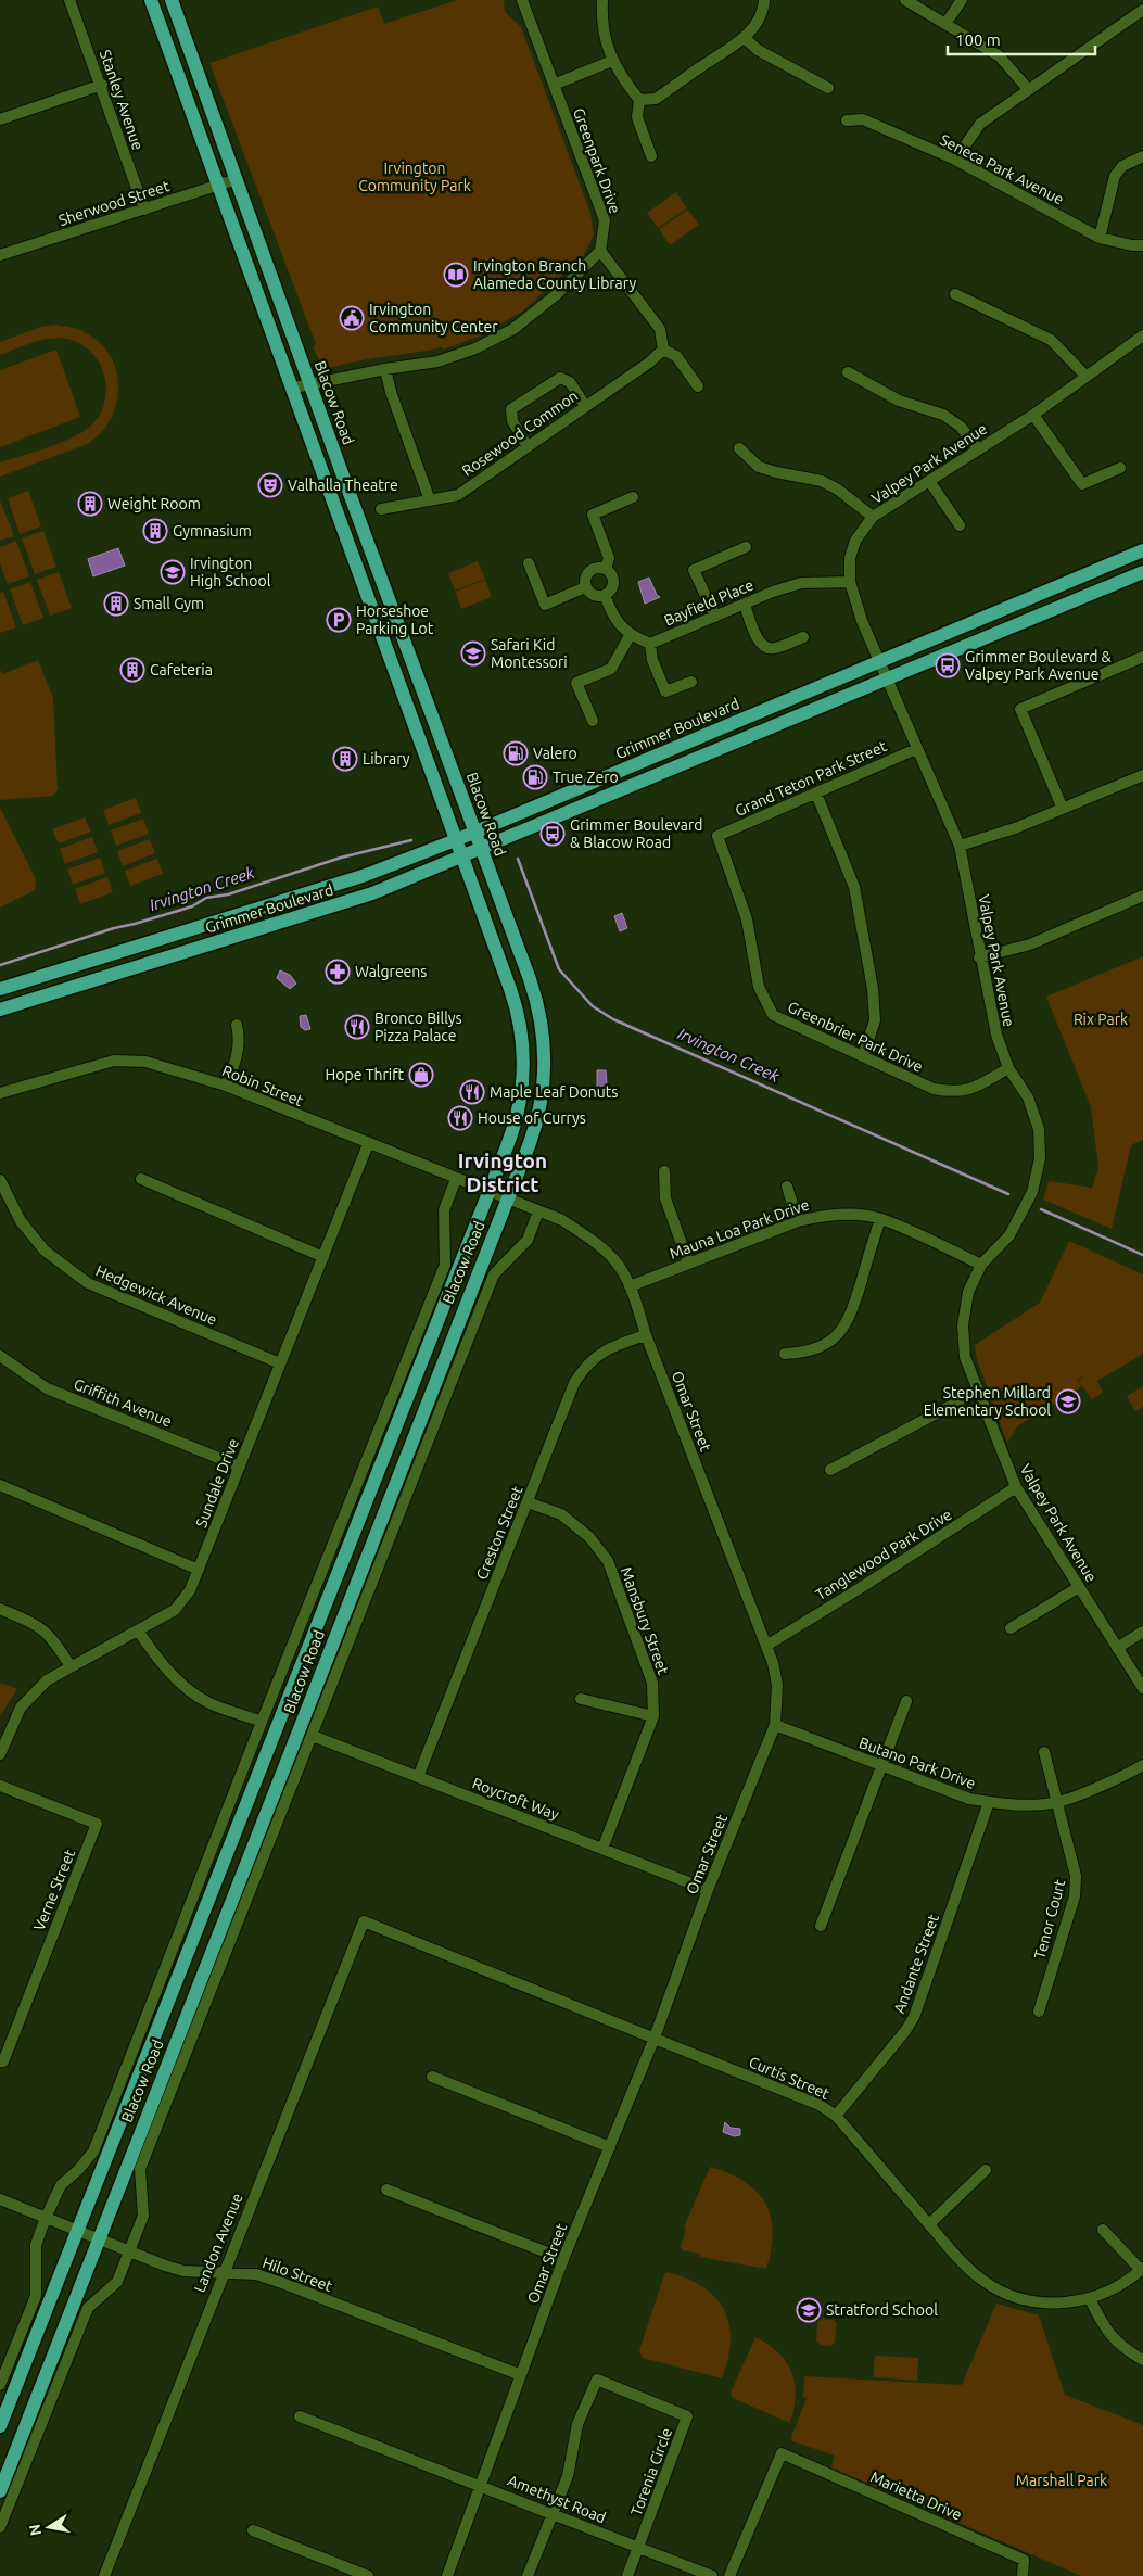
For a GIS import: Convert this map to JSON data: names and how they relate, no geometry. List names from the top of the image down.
{
  "streets": {
    "main road": ["Blacow Road", "Grimmer Boulevard"],
    "street": [
      "Stanley Avenue",
      "Greenpark Drive",
      "Seneca Park Avenue",
      "Sherwood Street",
      "Rosewood Common",
      "Valpey Park Avenue",
      "Bayfield Place",
      "Grand Teton Park Street",
      "Greenbrier Park Drive",
      "Robin Street",
      "Mauna Loa Park Drive",
      "Hedgewick Avenue",
      "Griffith Avenue",
      "Omar Street",
      "Sundale Drive",
      "Creston Street",
      "Tanglewood Park Drive",
      "Mansbury Street",
      "Butano Park Drive",
      "Roycroft Way",
      "Verne Street",
      "Tenor Court",
      "Andante Street",
      "Curtis Street",
      "Landon Avenue",
      "Hilo Street",
      "Torenia Circle",
      "Marietta Drive",
      "Amethyst Road"
    ]
  },
  "crossings": [
    ["Stanley Avenue", "Sherwood Street"],
    ["Sherwood Street", "Blacow Road"],
    ["Blacow Road", "Grimmer Boulevard"],
    ["Blacow Road", "Robin Street"],
    ["Blacow Road", "Omar Street"],
    ["Blacow Road", "Roycroft Way"],
    ["Blacow Road", "Hilo Street"],
    ["Valpey Park Avenue", "Bayfield Place"],
    ["Valpey Park Avenue", "Grimmer Boulevard"],
    ["Valpey Park Avenue", "Grand Teton Park Street"],
    ["Valpey Park Avenue", "Greenbrier Park Drive"],
    ["Valpey Park Avenue", "Mauna Loa Park Drive"],
    ["Valpey Park Avenue", "Tanglewood Park Drive"],
    ["Grand Teton Park Street", "Greenbrier Park Drive"],
    ["Robin Street", "Omar Street"],
    ["Robin Street", "Sundale Drive"],
    ["Mauna Loa Park Drive", "Omar Street"],
    ["Hedgewick Avenue", "Sundale Drive"],
    ["Griffith Avenue", "Sundale Drive"],
    ["Omar Street", "Creston Street"],
    ["Omar Street", "Tanglewood Park Drive"],
    ["Omar Street", "Butano Park Drive"],
    ["Omar Street", "Roycroft Way"],
    ["Omar Street", "Curtis Street"],
    ["Omar Street", "Hilo Street"],
    ["Omar Street", "Amethyst Road"],
    ["Creston Street", "Mansbury Street"],
    ["Creston Street", "Roycroft Way"],
    ["Mansbury Street", "Roycroft Way"],
    ["Butano Park Drive", "Tenor Court"],
    ["Butano Park Drive", "Andante Street"],
    ["Andante Street", "Curtis Street"],
    ["Curtis Street", "Landon Avenue"],
    ["Landon Avenue", "Hilo Street"],
    ["Torenia Circle", "Amethyst Road"]
  ],
  "districts": ["Irvington District"],
  "water": ["Irvington Creek"],
  "parks": ["Irvington Community Park", "Rix Park", "Marshall Park"],
  "places": {
    "library": ["Irvington Branch Alameda County Library"],
    "public building": ["Irvington Community Center"],
    "theatre": ["Valhalla Theatre"],
    "building": [
      "Weight Room",
      "Gymnasium",
      "Small Gym",
      "Cafeteria",
      "Library"
    ],
    "school or university": [
      "Irvington High School",
      "Safari Kid Montessori",
      "Stephen Millard Elementary School",
      "Stratford School"
    ],
    "parking": ["Horseshoe Parking Lot"],
    "bus stop": ["Grimmer Boulevard & Valpey Park Avenue", "Grimmer Boulevard & Blacow Road"],
    "fuel station": ["Valero", "True Zero"],
    "pharmacy": ["Walgreens"],
    "restaurant": ["Bronco Billys Pizza Palace", "Maple Leaf Donuts", "House of Currys"],
    "shop": ["Hope Thrift"]
  },
  "scale_bar": "100 m",
  "north": "left"
}
